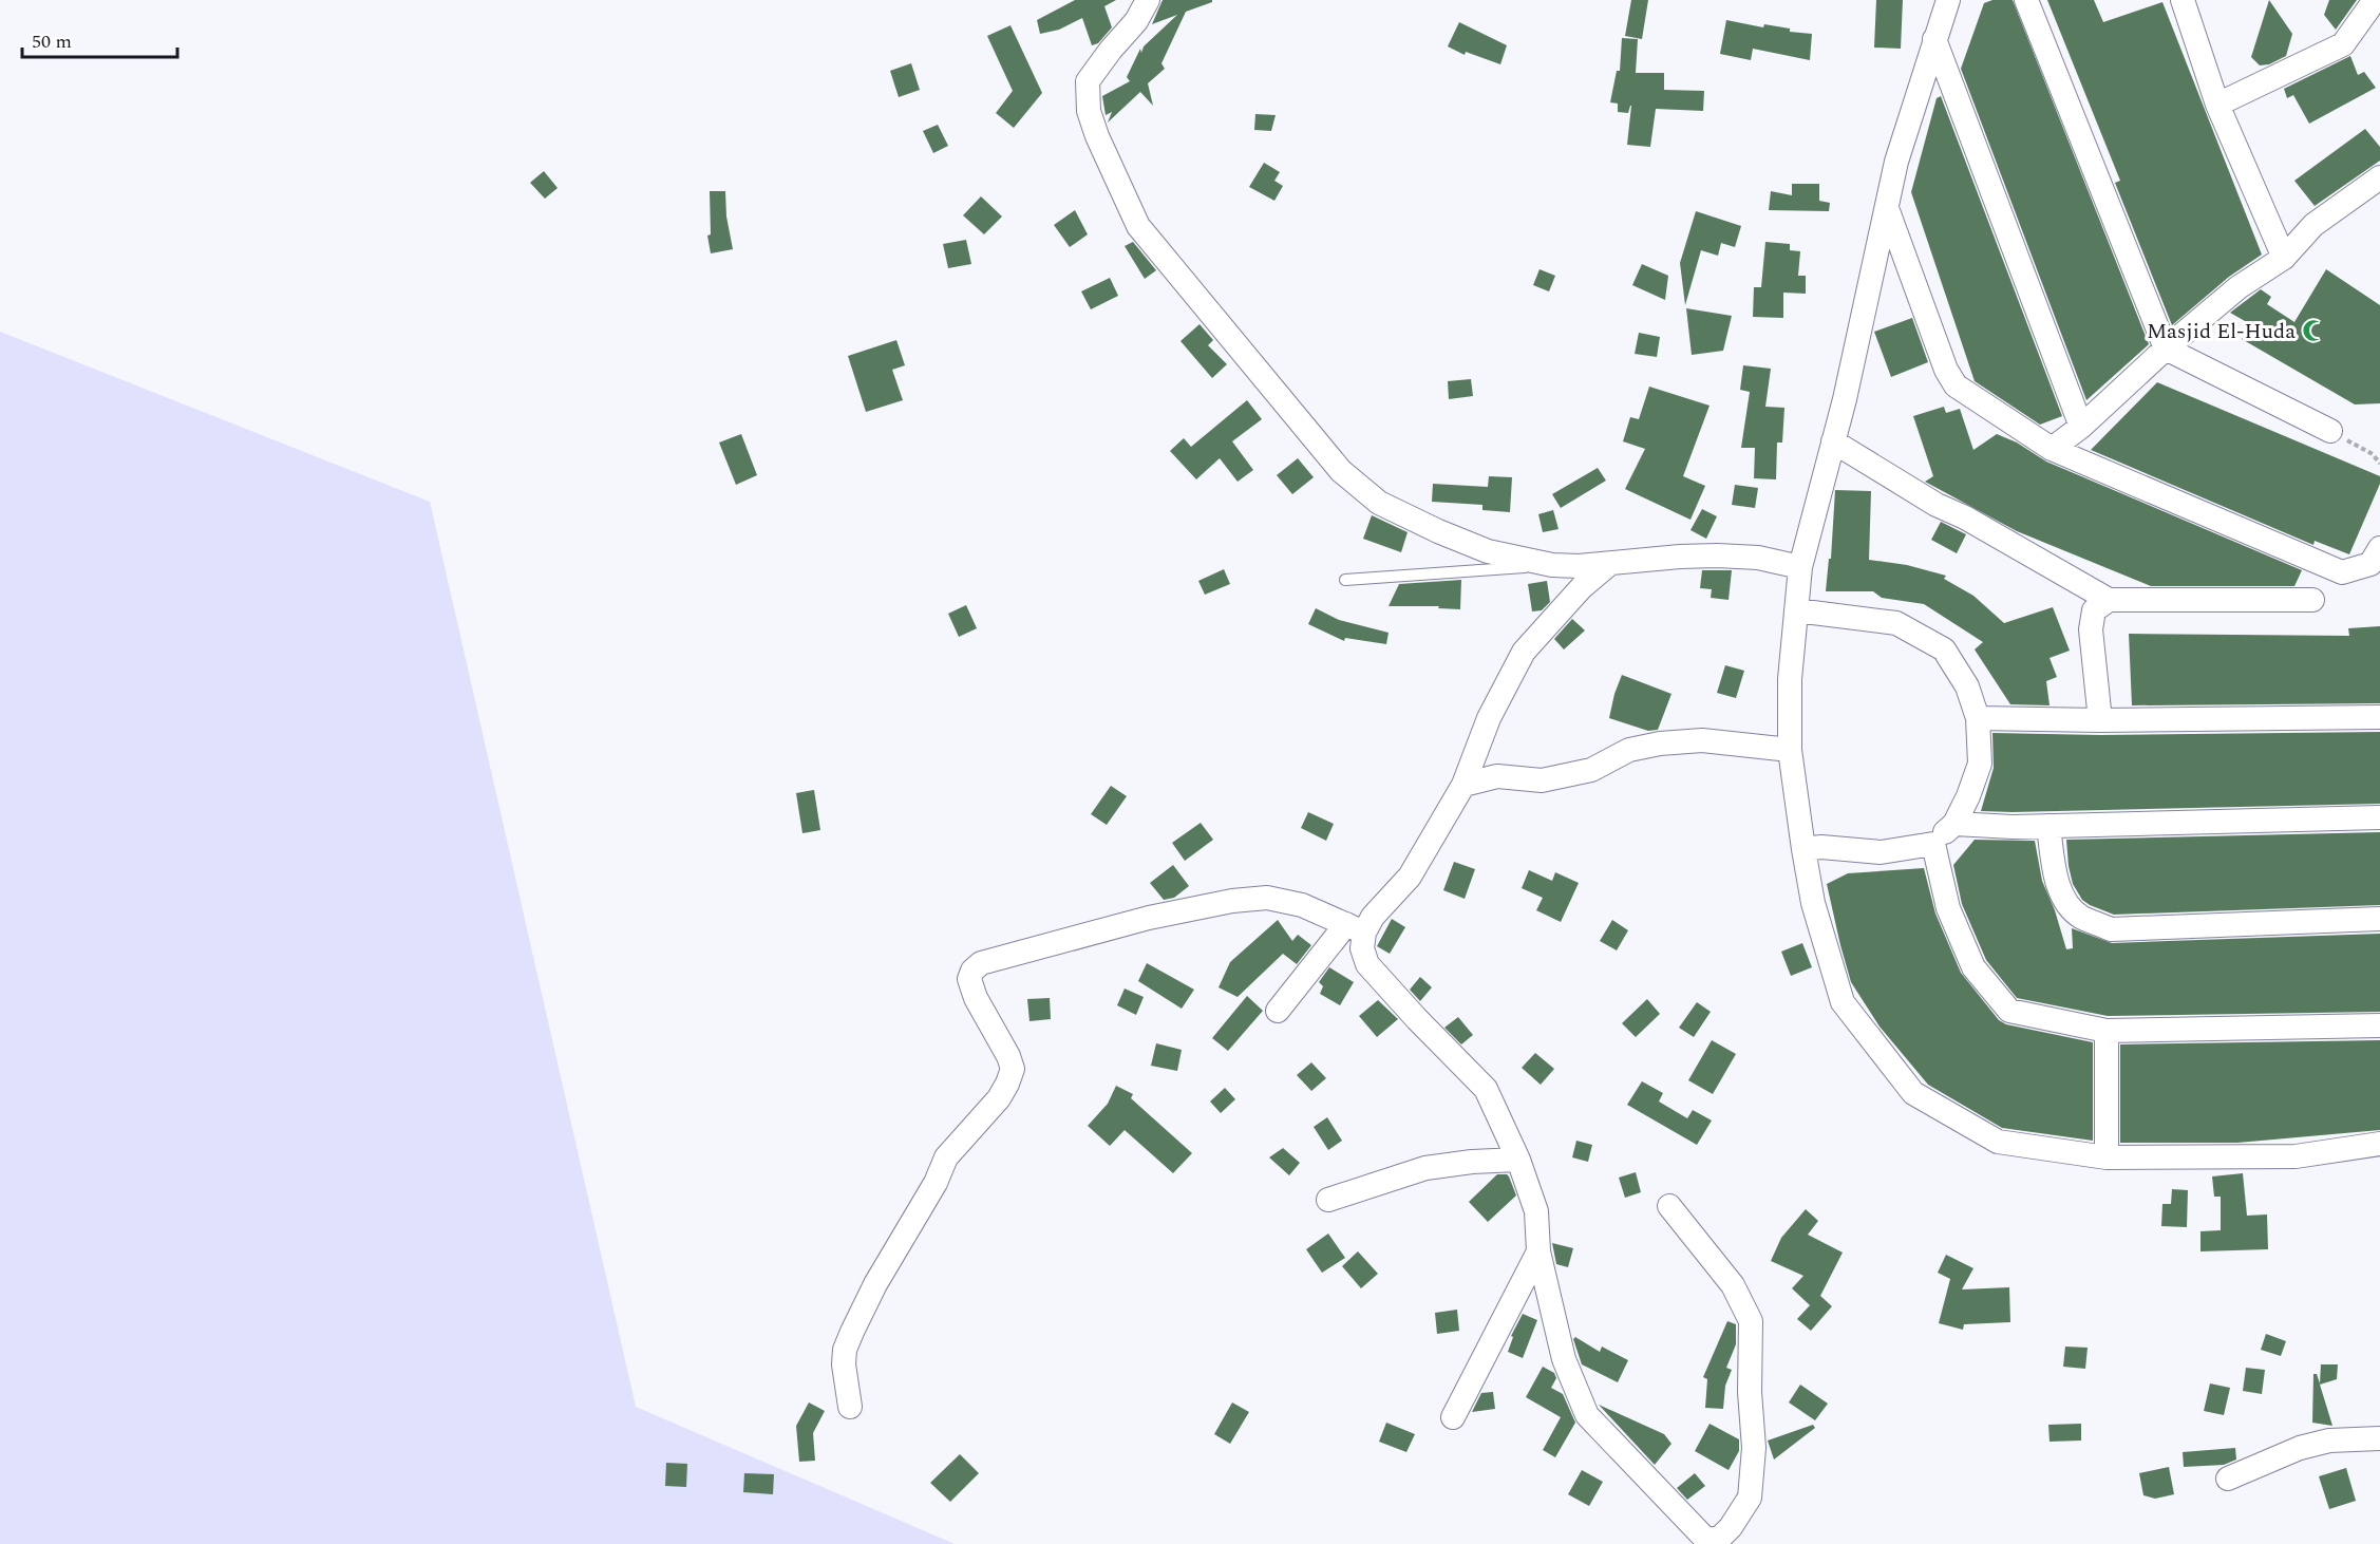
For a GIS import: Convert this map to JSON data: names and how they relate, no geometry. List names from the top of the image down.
{
  "places": {
    "mosque": ["Masjid El-Huda"]
  },
  "scale_bar": "50 m"
}
